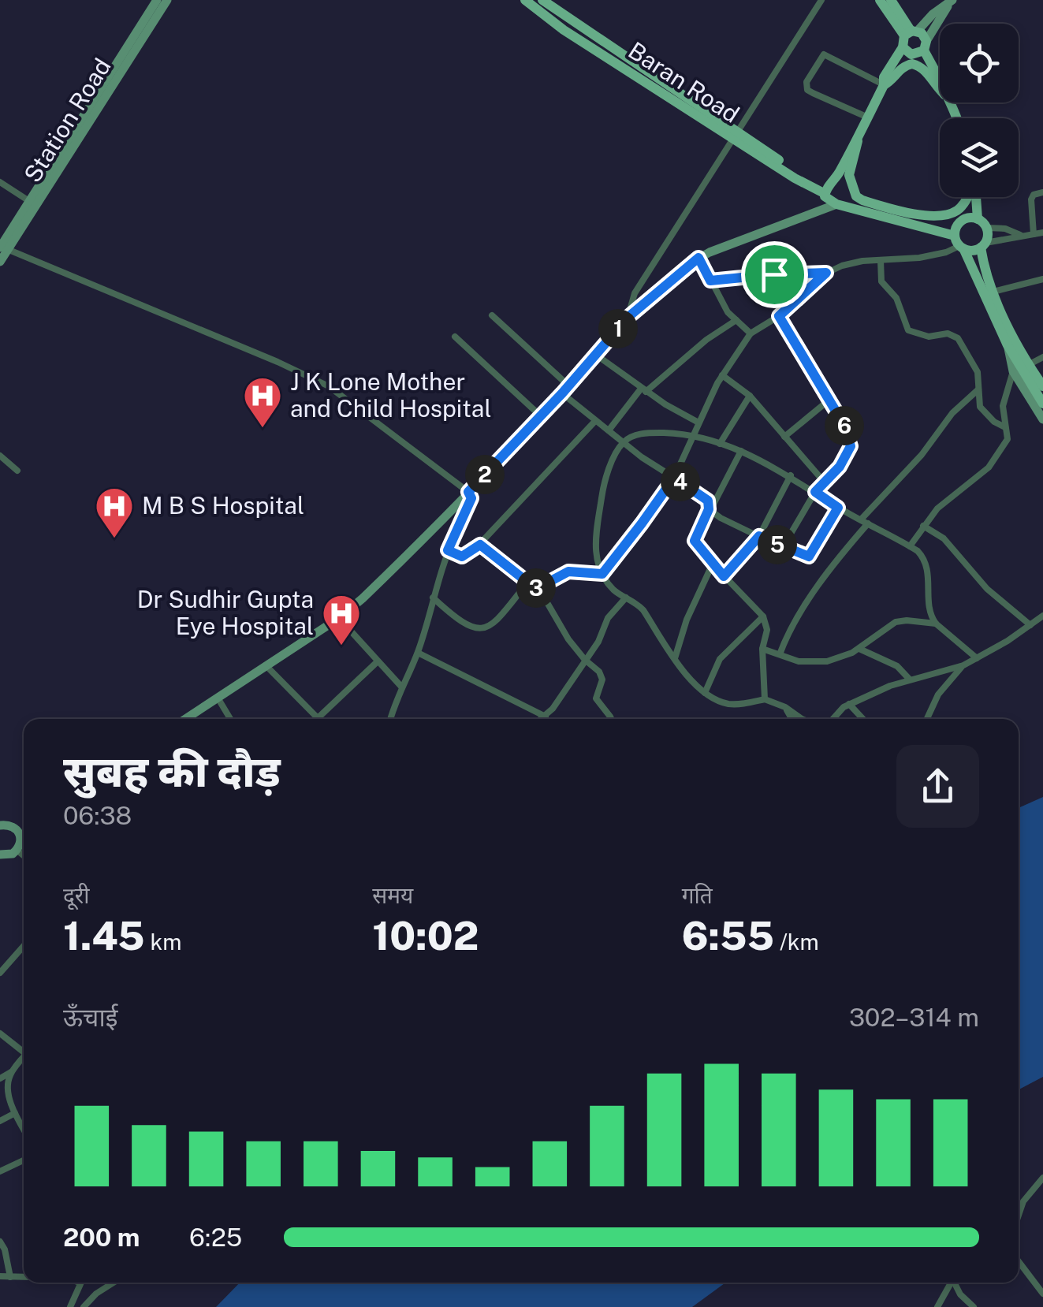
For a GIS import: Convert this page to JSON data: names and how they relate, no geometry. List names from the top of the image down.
{
  "streets": {
    "main road": ["Baran Road"],
    "street": ["Station Road"]
  },
  "places": {
    "hospital": ["J K Lone Mother and Child Hospital", "M B S Hospital", "Dr Sudhir Gupta Eye Hospital"]
  },
  "page": {
    "pins": [
      "1",
      "6",
      "2",
      "4",
      "5",
      "3"
    ],
    "heading": ["सुबह की दौड़", "06:38"],
    "stats": [
      ["दूरी", "1.45 km"],
      ["समय", "10:02"],
      ["गति", "6:55 /km"]
    ],
    "chart": ["ऊँचाई", "302–314 m"],
    "list": [
      {
        "name": "200 m",
        "note": "6:25"
      }
    ]
  }
}
